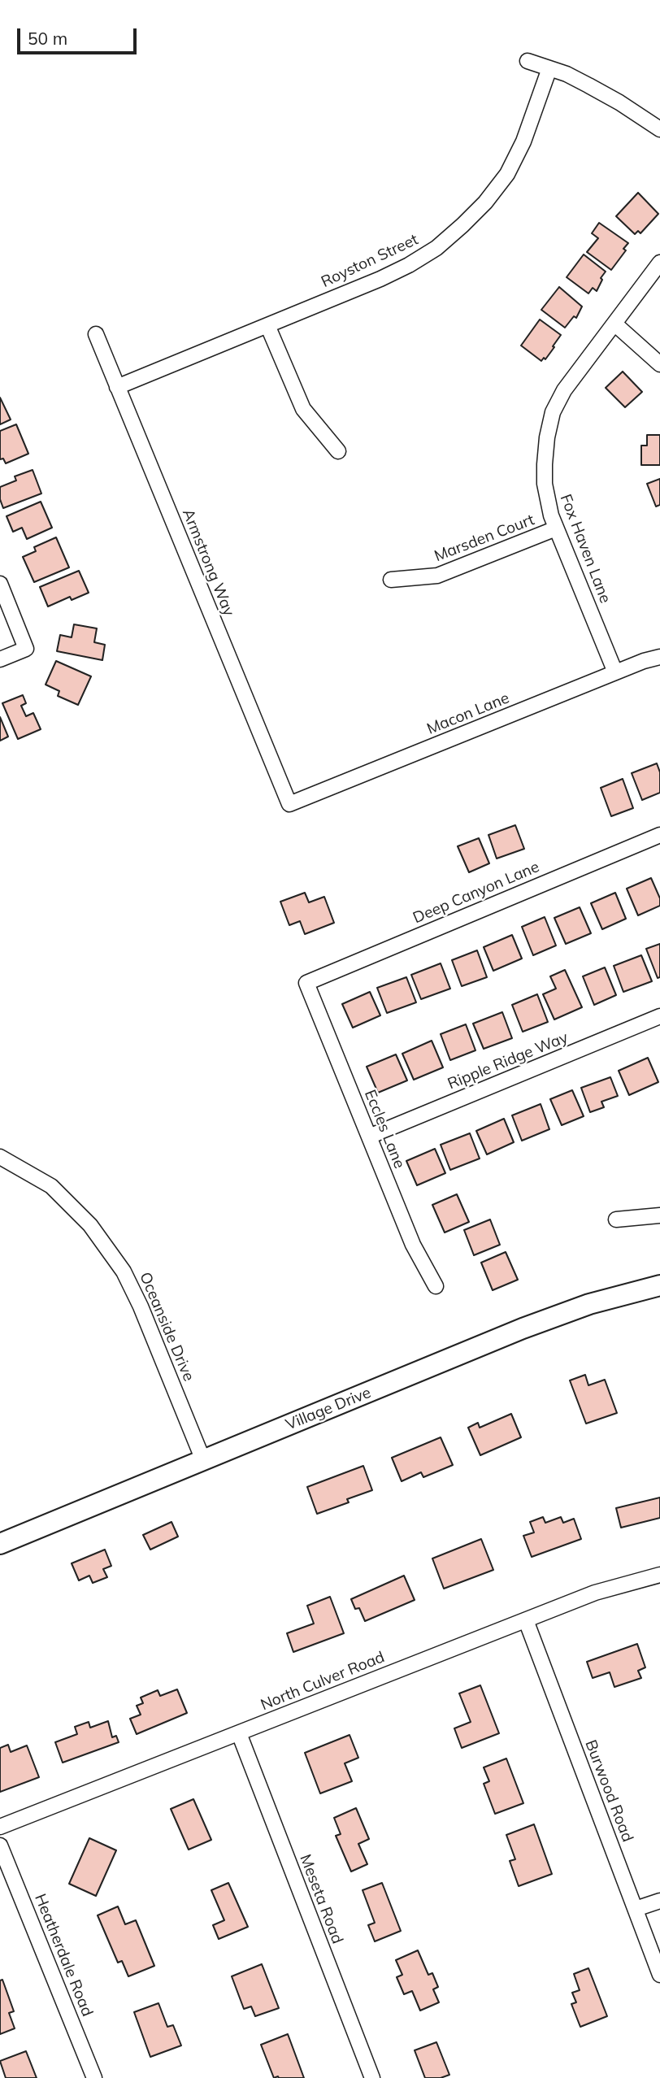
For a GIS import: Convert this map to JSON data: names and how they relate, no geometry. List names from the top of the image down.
{
  "streets": {
    "main road": ["Village Drive"],
    "street": [
      "Royston Street",
      "Marsden Court",
      "Fox Haven Lane",
      "Armstrong Way",
      "Macon Lane",
      "Deep Canyon Lane",
      "Ripple Ridge Way",
      "Eccles Lane",
      "Oceanside Drive",
      "North Culver Road",
      "Burwood Road",
      "Meseta Road",
      "Heatherdale Road"
    ]
  },
  "crossings": [
    ["Royston Street", "Armstrong Way"],
    ["Marsden Court", "Fox Haven Lane"],
    ["Fox Haven Lane", "Macon Lane"],
    ["Armstrong Way", "Macon Lane"],
    ["Deep Canyon Lane", "Eccles Lane"],
    ["Ripple Ridge Way", "Eccles Lane"],
    ["Oceanside Drive", "Village Drive"],
    ["North Culver Road", "Burwood Road"],
    ["North Culver Road", "Meseta Road"]
  ],
  "scale_bar": "50 m"
}
